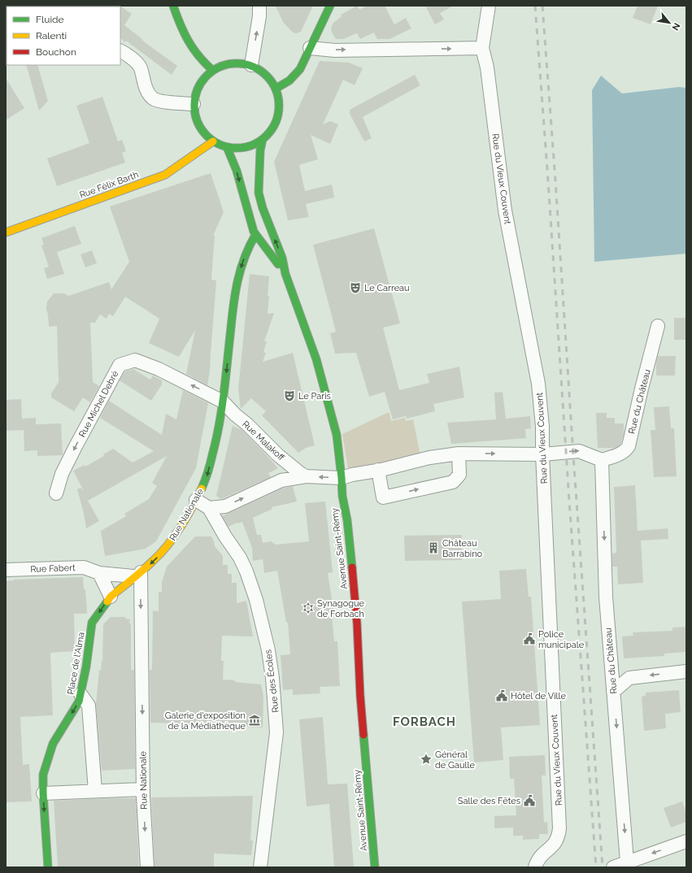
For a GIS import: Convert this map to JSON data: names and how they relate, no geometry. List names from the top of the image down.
{
  "streets": {
    "main road": [
      "Rue Félix Barth",
      "Rue Nationale",
      "Avenue Saint-Rémy",
      "Place de l'Alma"
    ],
    "street": [
      "Rue du Vieux Couvent",
      "Rue du Château",
      "Rue Michel Debré",
      "Rue Malakoff",
      "Rue Fabert",
      "Rue des Écoles"
    ]
  },
  "crossings": [
    ["Rue Félix Barth", "Avenue Saint-Rémy"],
    ["Rue Michel Debré", "Rue Malakoff"],
    ["Rue Michel Debré", "Rue Nationale"],
    ["Rue Malakoff", "Rue Nationale"],
    ["Rue Nationale", "Avenue Saint-Rémy"],
    ["Rue Nationale", "Rue Fabert"],
    ["Rue Nationale", "Place de l'Alma"],
    ["Rue Fabert", "Place de l'Alma"]
  ],
  "one_way": ["Rue du Château", "Rue Nationale", "Place de l'Alma"],
  "districts": ["FORBACH"],
  "places": {
    "theatre": ["Le Carreau", "Le Paris"],
    "building": ["Château Barrabino"],
    "synagogue": ["Synagogue de Forbach"],
    "public building": ["Police municipale", "Hôtel de Ville", "Salle des Fêtes"],
    "museum": ["Galerie d'exposition de la Médiathèque"],
    "place": ["Général de Gaulle"]
  },
  "legend": ["Fluide", "Ralenti", "Bouchon"],
  "north": "bottom right"
}
